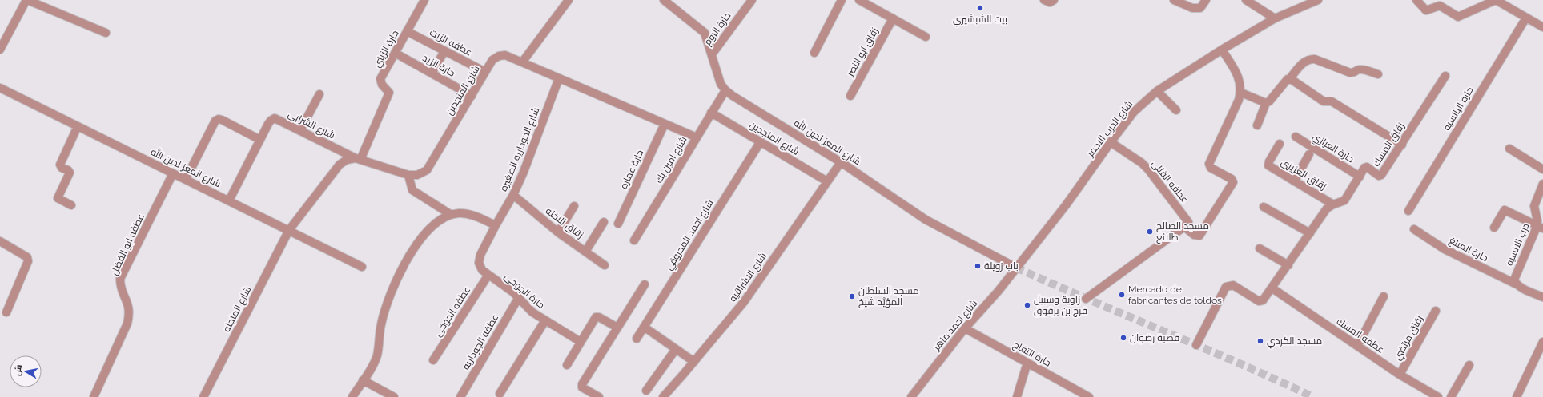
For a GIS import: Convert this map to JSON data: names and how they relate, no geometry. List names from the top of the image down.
{
  "streets": {
    "street": [
      "حارة الروم",
      "عطفه الزيت",
      "حارة الزيني",
      "زقاق ابو النصر",
      "حارة الزيد",
      "شارع المنجدين",
      "حارة اليانسيه",
      "شارع الشرابى",
      "شارع الدرب الاحمر",
      "شارع المعز لدين الله",
      "زقاق المسك",
      "حارة العزازي",
      "شارع الجوداريه الصغيره",
      "شارع امين بك",
      "حارة عماره",
      "زقاق العزيزى",
      "عطفه القللى",
      "زقاق النخله",
      "شارع احمد المحروقي",
      "عطفه ابو الفضل",
      "درب الانسيه",
      "حارة المبلغ",
      "شارع الاشراقيه",
      "حارة الجوخى",
      "شارع المنجله",
      "عطفه الجوخى",
      "شارع احمد ماهر",
      "عطفه المسك",
      "زقاق مرتضي",
      "عطفه الجوداريه",
      "حارة التفاح"
    ]
  },
  "crossings": [
    ["عطفه الزيت", "حارة الزيني"],
    ["عطفه الزيت", "شارع المنجدين"],
    ["حارة الزيني", "حارة الزيد"],
    ["حارة الزيني", "شارع المنجدين"],
    ["حارة الزيني", "شارع الشرابى"],
    ["حارة الزيد", "شارع المنجدين"],
    ["شارع المنجدين", "شارع الشرابى"],
    ["شارع المنجدين", "شارع الجوداريه الصغيره"],
    ["شارع المنجدين", "شارع امين بك"],
    ["شارع المنجدين", "حارة عماره"],
    ["شارع المنجدين", "شارع احمد المحروقي"],
    ["شارع المنجدين", "شارع الاشراقيه"],
    ["شارع الشرابى", "شارع المعز لدين الله"],
    ["شارع الدرب الاحمر", "شارع المعز لدين الله"],
    ["شارع الدرب الاحمر", "عطفه القللى"],
    ["شارع الدرب الاحمر", "شارع احمد ماهر"],
    ["شارع المعز لدين الله", "شارع امين بك"],
    ["شارع المعز لدين الله", "عطفه ابو الفضل"],
    ["شارع المعز لدين الله", "شارع الاشراقيه"],
    ["شارع المعز لدين الله", "شارع المنجله"],
    ["شارع المعز لدين الله", "شارع احمد ماهر"],
    ["زقاق المسك", "حارة العزازي"],
    ["زقاق المسك", "زقاق العزيزى"],
    ["زقاق المسك", "عطفه المسك"],
    ["شارع الجوداريه الصغيره", "زقاق النخله"],
    ["شارع الجوداريه الصغيره", "حارة الجوخى"],
    ["درب الانسيه", "حارة المبلغ"],
    ["حارة الجوخى", "عطفه الجوخى"],
    ["حارة الجوخى", "عطفه الجوداريه"],
    ["شارع احمد ماهر", "حارة التفاح"],
    ["عطفه المسك", "زقاق مرتضي"]
  ],
  "places": [
    "بيت الشبشيري",
    "مسجد الصالح طلائع",
    "باب زويلة",
    "Mercado de fabricantes de toldos",
    "مسجد السلطان المؤيَّد شيخ",
    "زاوية وسبيل فرج بن برقوق",
    "قصبة رضوان",
    "مسجد الكردي"
  ],
  "north": "left"
}
